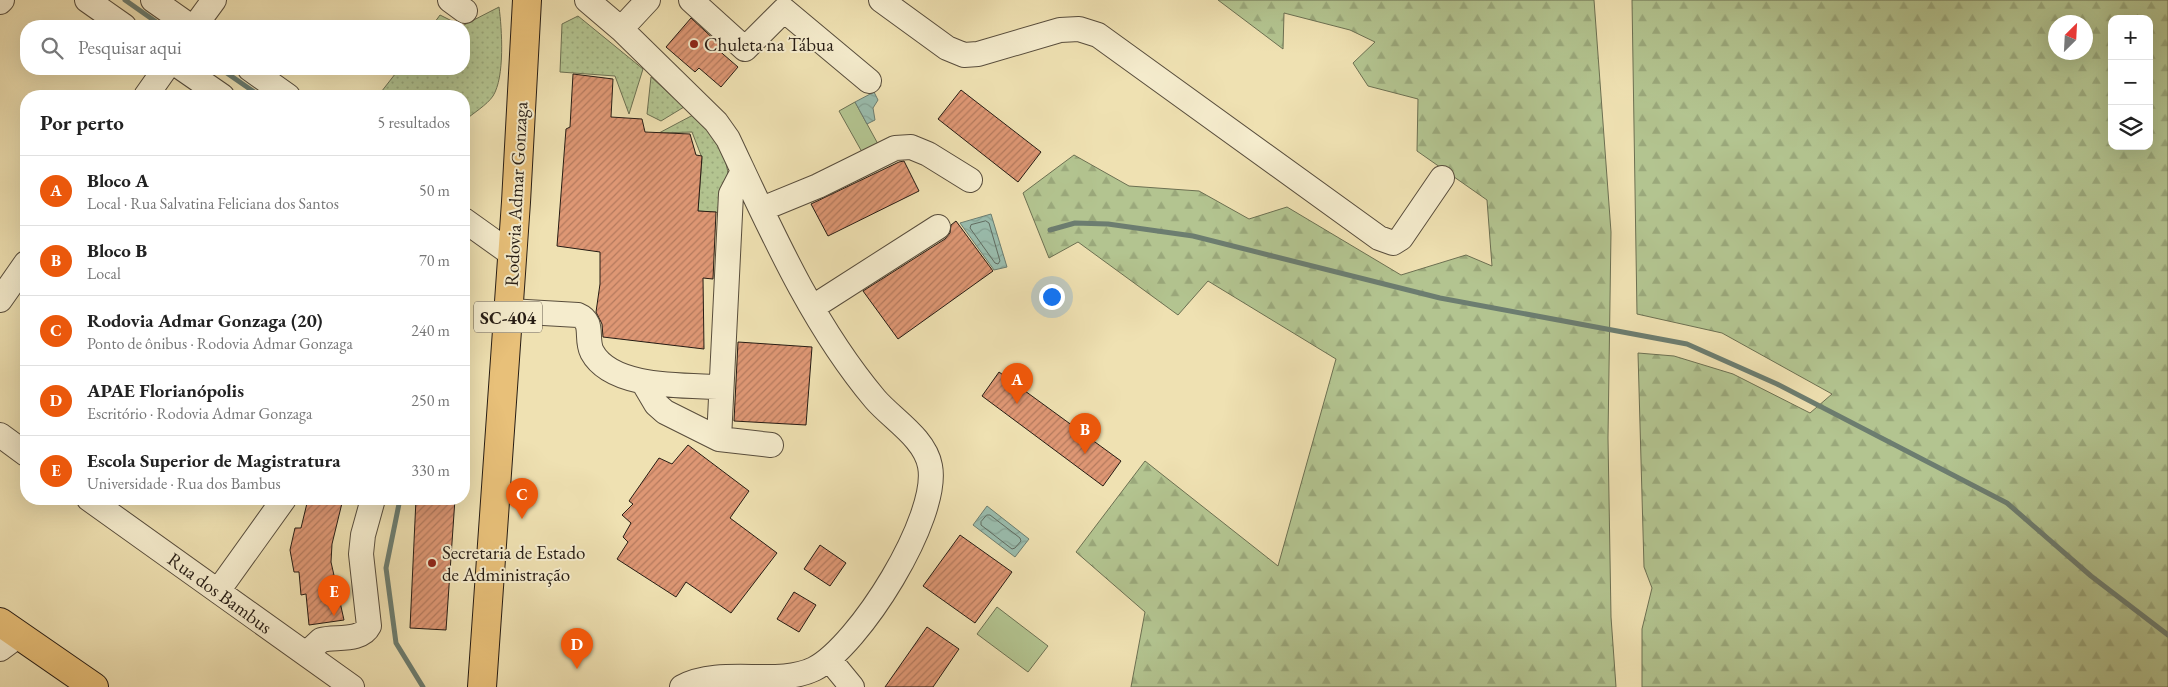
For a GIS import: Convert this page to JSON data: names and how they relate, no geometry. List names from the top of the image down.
{
  "streets": {
    "main road": ["Rodovia Admar Gonzaga", "SC-404"],
    "street": ["Rua dos Bambus"]
  },
  "places": ["Chuleta na Tábua", "Secretaria de Estado de Administração"],
  "north": "top right",
  "page": {
    "map_buttons": ["+", "−"],
    "search": "Pesquisar aqui",
    "heading": ["Por perto", "5 resultados"],
    "list": [
      {
        "mark": "A",
        "name": "Bloco A",
        "note": "Local · Rua Salvatina Feliciana dos Santos",
        "value": "50 m"
      },
      {
        "mark": "B",
        "name": "Bloco B",
        "note": "Local",
        "value": "70 m"
      },
      {
        "mark": "C",
        "name": "Rodovia Admar Gonzaga (20)",
        "note": "Ponto de ônibus · Rodovia Admar Gonzaga",
        "value": "240 m"
      },
      {
        "mark": "D",
        "name": "APAE Florianópolis",
        "note": "Escritório · Rodovia Admar Gonzaga",
        "value": "250 m"
      },
      {
        "mark": "E",
        "name": "Escola Superior de Magistratura",
        "note": "Universidade · Rua dos Bambus",
        "value": "330 m"
      }
    ],
    "pins": [
      "A",
      "B",
      "C",
      "E",
      "D"
    ]
  }
}
